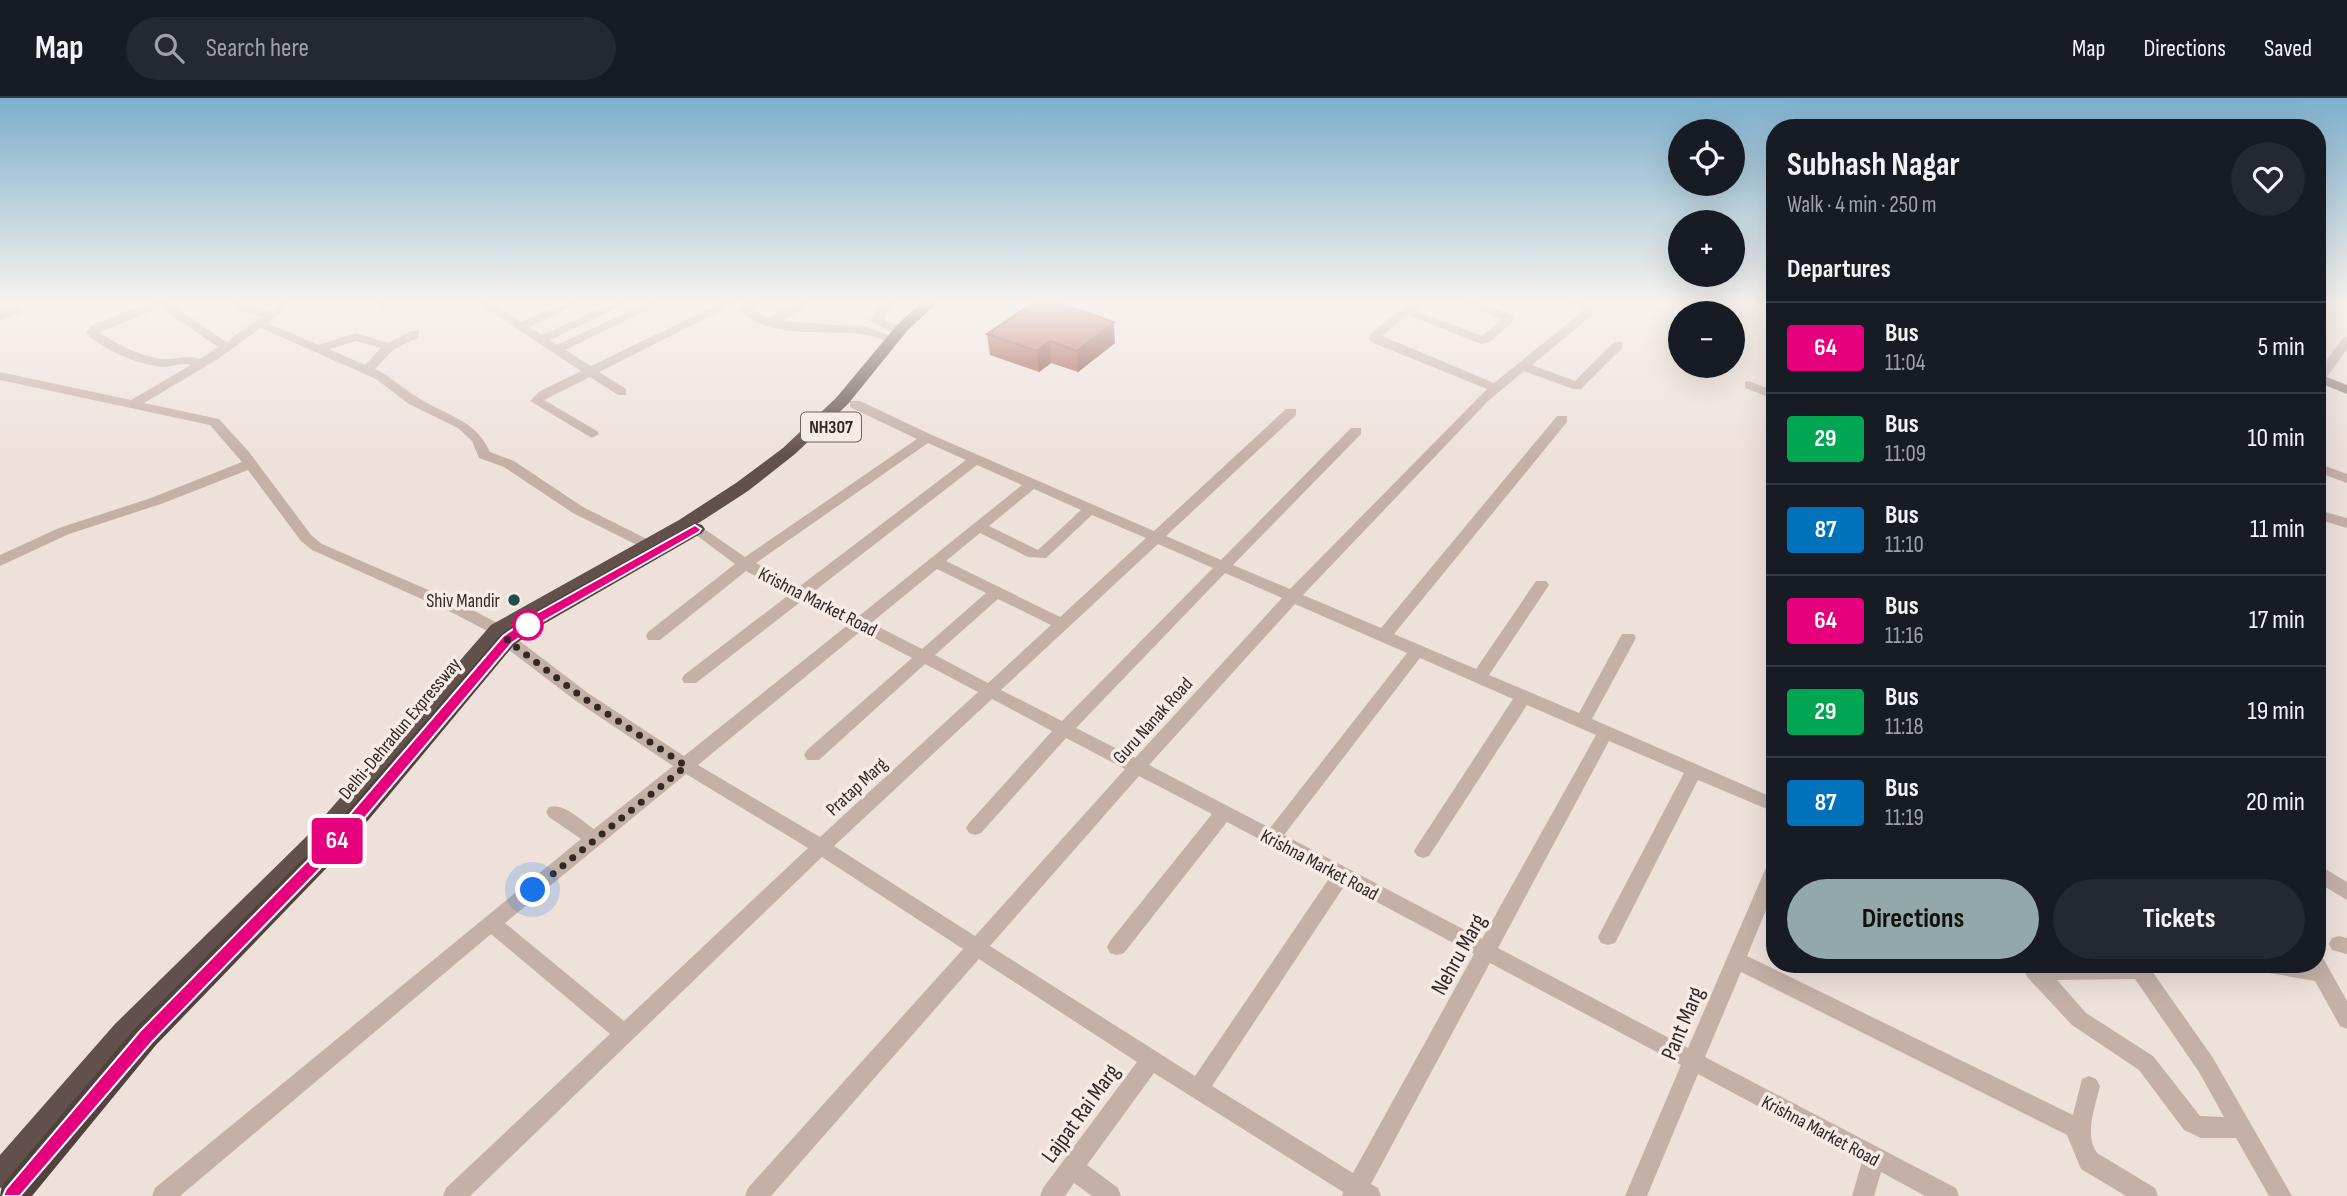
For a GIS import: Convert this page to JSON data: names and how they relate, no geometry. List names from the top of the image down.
{
  "streets": {
    "highway": ["NH307", "Delhi-Dehradun Expressway"],
    "street": [
      "Krishna Market Road",
      "Guru Nanak Road",
      "Pratap Marg",
      "Nehru Marg",
      "Pant Marg",
      "Lajpat Rai Marg"
    ]
  },
  "crossings": [
    ["NH307", "Krishna Market Road"],
    ["NH307", "Delhi-Dehradun Expressway"],
    ["Krishna Market Road", "Guru Nanak Road"],
    ["Krishna Market Road", "Delhi-Dehradun Expressway"],
    ["Krishna Market Road", "Pratap Marg"],
    ["Krishna Market Road", "Nehru Marg"],
    ["Krishna Market Road", "Pant Marg"]
  ],
  "places": ["Shiv Mandir"],
  "lines": ["bus line 64"],
  "page": {
    "header": "Map",
    "search": "Search here",
    "nav": ["Map", "Directions", "Saved"],
    "on_map": "64",
    "map_buttons": ["+", "−"],
    "heading": [
      ["Subhash Nagar", "Walk · 4 min · 250 m"],
      "Departures"
    ],
    "list": [
      {
        "mark": "64",
        "name": "Bus",
        "note": "11:04",
        "value": "5 min"
      },
      {
        "mark": "29",
        "name": "Bus",
        "note": "11:09",
        "value": "10 min"
      },
      {
        "mark": "87",
        "name": "Bus",
        "note": "11:10",
        "value": "11 min"
      },
      {
        "mark": "64",
        "name": "Bus",
        "note": "11:16",
        "value": "17 min"
      },
      {
        "mark": "29",
        "name": "Bus",
        "note": "11:18",
        "value": "19 min"
      },
      {
        "mark": "87",
        "name": "Bus",
        "note": "11:19",
        "value": "20 min"
      }
    ],
    "buttons": ["Directions", "Tickets"]
  }
}
